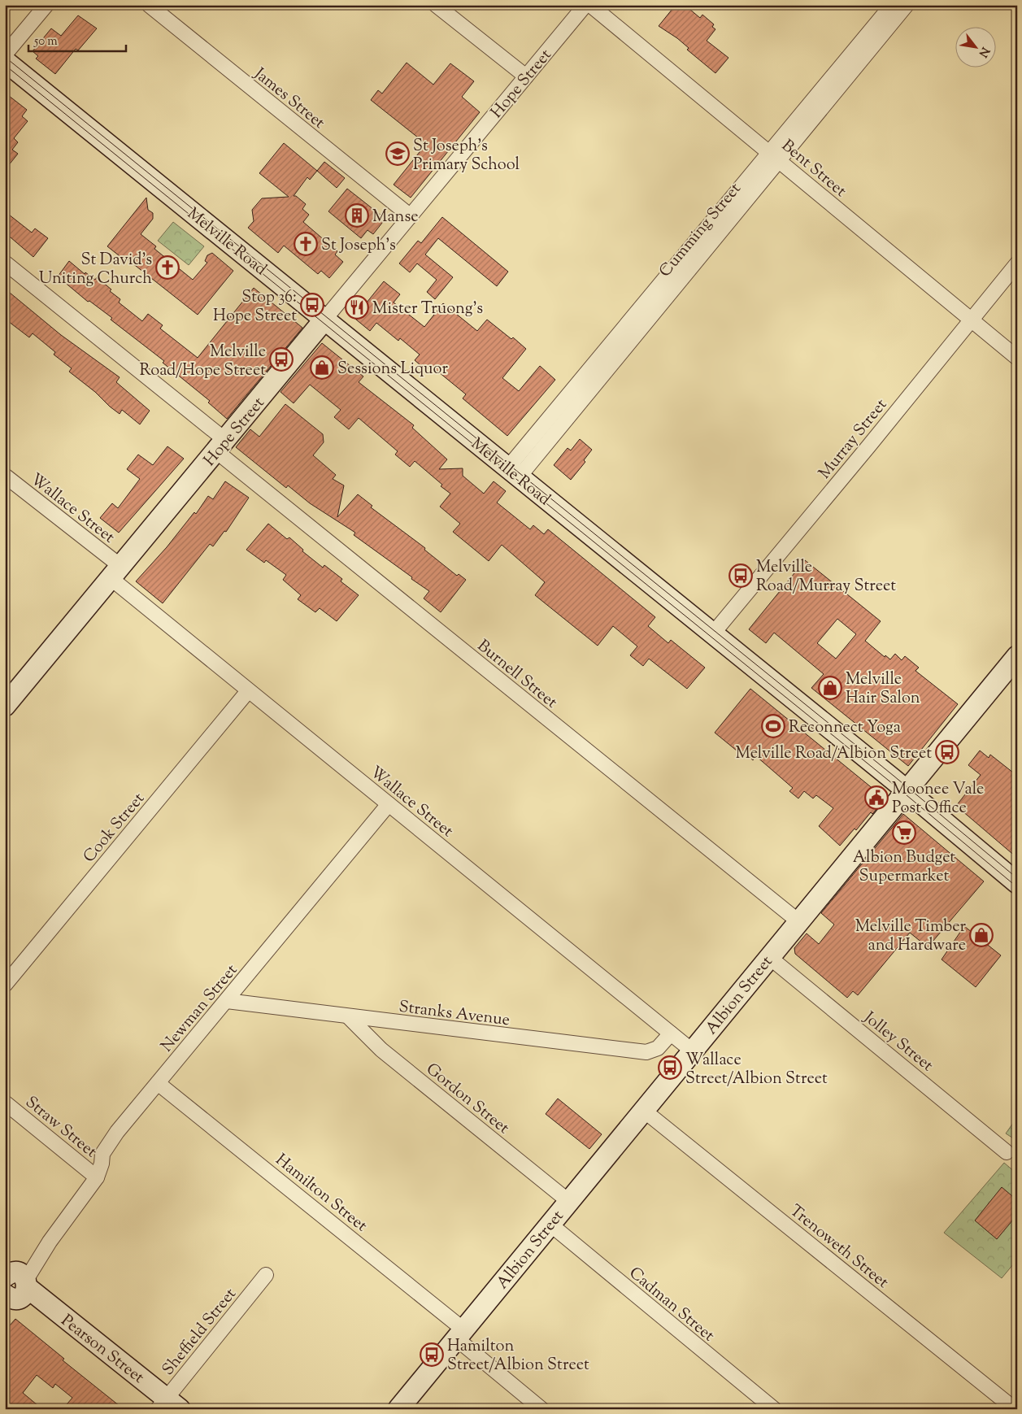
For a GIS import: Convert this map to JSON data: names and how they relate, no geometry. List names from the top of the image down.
{
  "streets": {
    "street": [
      "Hope Street",
      "James Street",
      "Bent Street",
      "Cumming Street",
      "Melville Road",
      "Murray Street",
      "Wallace Street",
      "Burnell Street",
      "Cook Street",
      "Albion Street",
      "Newman Street",
      "Stranks Avenue",
      "Jolley Street",
      "Gordon Street",
      "Straw Street",
      "Hamilton Street",
      "Trenoweth Street",
      "Cadman Street",
      "Sheffield Street",
      "Pearson Street"
    ]
  },
  "crossings": [
    ["Hope Street", "James Street"],
    ["Hope Street", "Melville Road"],
    ["Hope Street", "Wallace Street"],
    ["Hope Street", "Burnell Street"],
    ["Bent Street", "Cumming Street"],
    ["Bent Street", "Murray Street"],
    ["Cumming Street", "Melville Road"],
    ["Melville Road", "Murray Street"],
    ["Melville Road", "Albion Street"],
    ["Wallace Street", "Cook Street"],
    ["Wallace Street", "Albion Street"],
    ["Wallace Street", "Newman Street"],
    ["Wallace Street", "Stranks Avenue"],
    ["Burnell Street", "Albion Street"],
    ["Albion Street", "Jolley Street"],
    ["Albion Street", "Gordon Street"],
    ["Albion Street", "Hamilton Street"],
    ["Albion Street", "Trenoweth Street"],
    ["Albion Street", "Cadman Street"],
    ["Newman Street", "Stranks Avenue"],
    ["Newman Street", "Straw Street"],
    ["Newman Street", "Hamilton Street"],
    ["Newman Street", "Pearson Street"],
    ["Stranks Avenue", "Gordon Street"],
    ["Sheffield Street", "Pearson Street"]
  ],
  "places": {
    "school or university": ["St Joseph's Primary School"],
    "building": ["Manse"],
    "church": ["St Joseph's", "St David's Uniting Church"],
    "bus stop": [
      "Stop 36: Hope Street",
      "Melville Road/Hope Street",
      "Melville Road/Murray Street",
      "Melville Road/Albion Street",
      "Wallace Street/Albion Street",
      "Hamilton Street/Albion Street"
    ],
    "restaurant": ["Mister Truong's"],
    "shop": ["Sessions Liquor", "Melville Hair Salon", "Melville Timber and Hardware"],
    "sports": ["Reconnect Yoga"],
    "public building": ["Moonee Vale Post Office"],
    "supermarket": ["Albion Budget Supermarket"]
  },
  "scale_bar": "50 m",
  "north": "bottom right"
}
